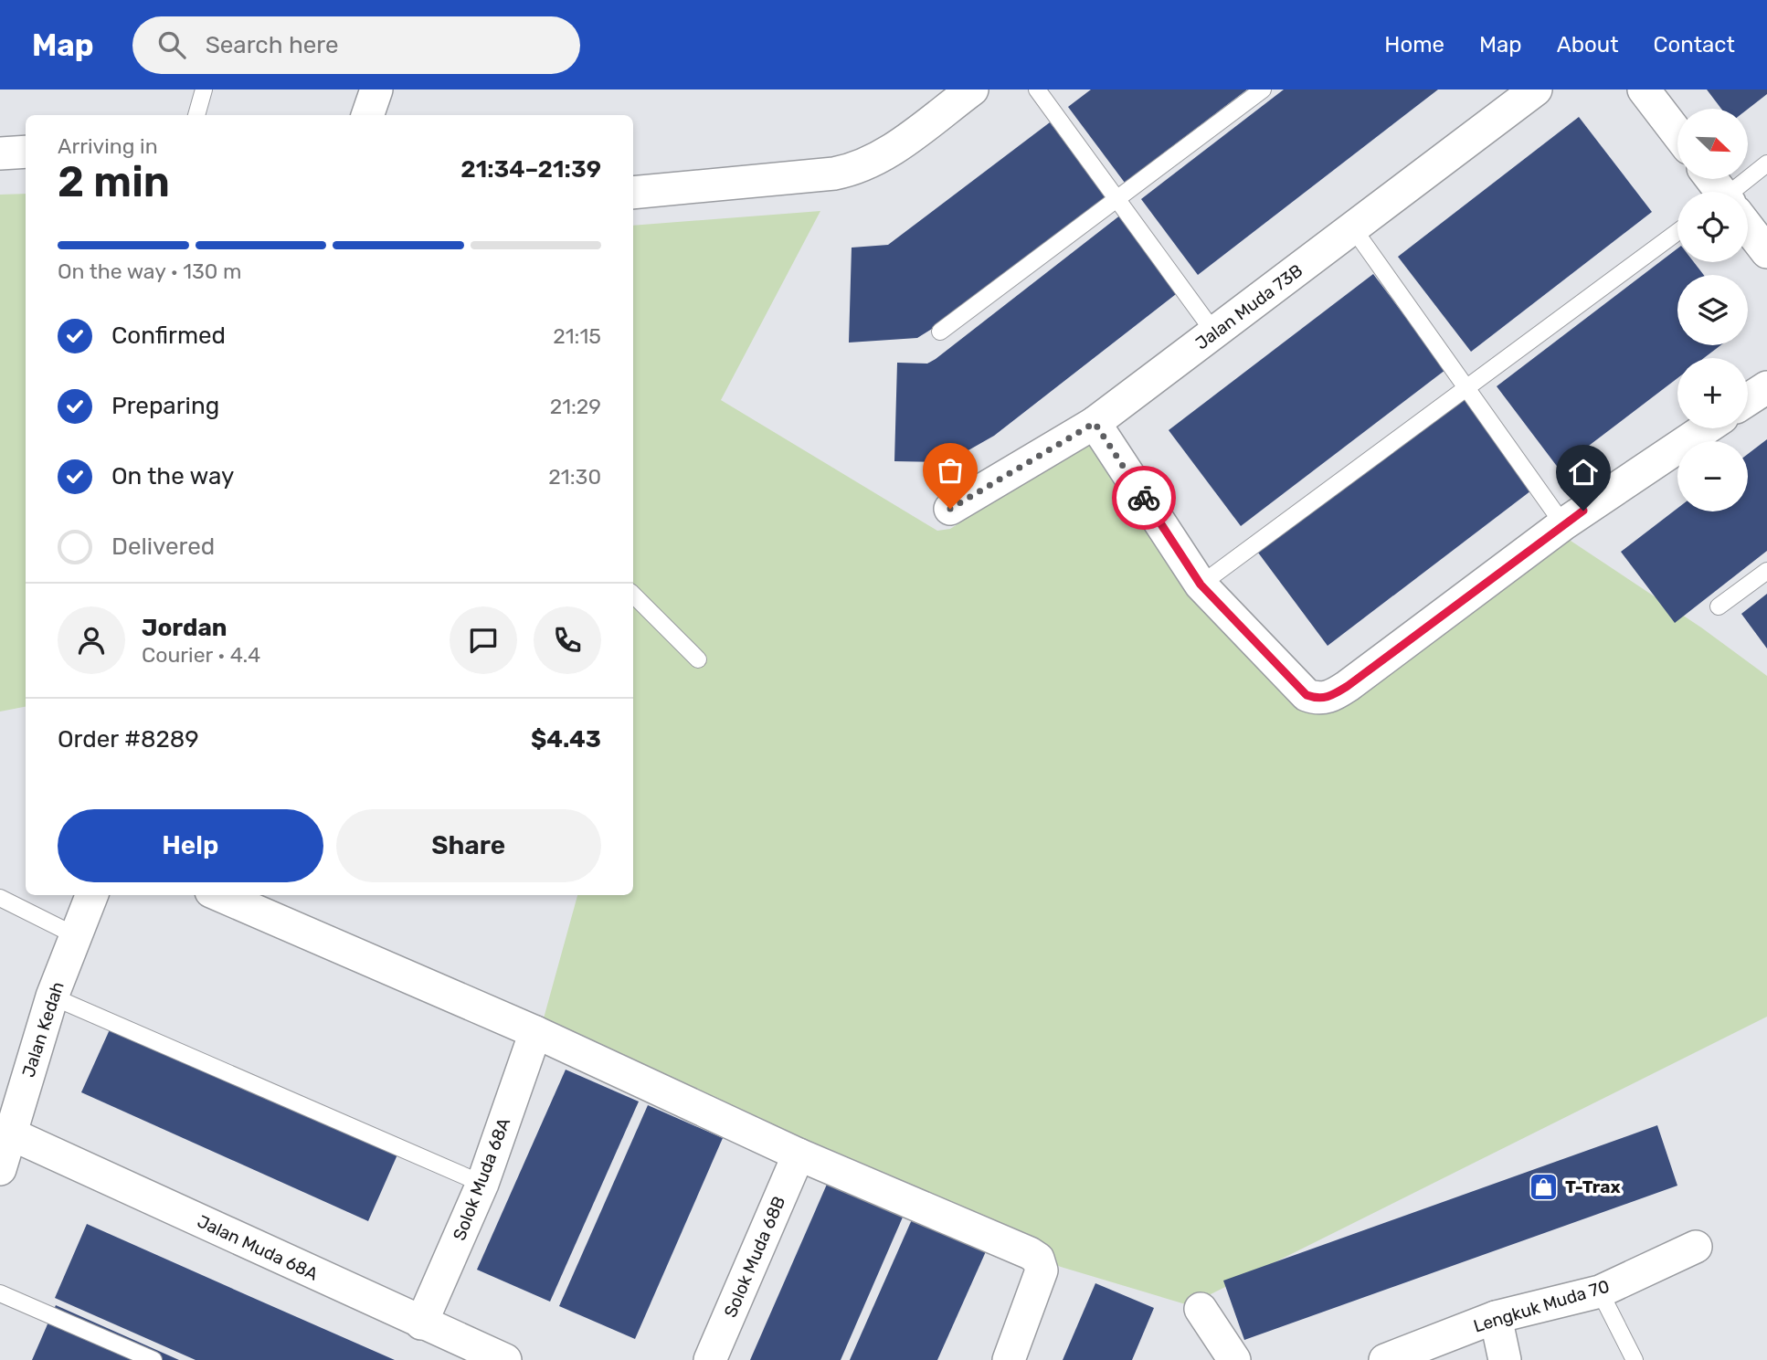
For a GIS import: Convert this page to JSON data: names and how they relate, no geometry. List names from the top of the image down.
{
  "streets": {
    "street": [
      "Jalan Muda 73B",
      "Jalan Kedah",
      "Solok Muda 68A",
      "Jalan Muda 68A",
      "Solok Muda 68B",
      "Lengkuk Muda 70"
    ]
  },
  "crossings": [
    ["Jalan Kedah", "Jalan Muda 68A"],
    ["Solok Muda 68A", "Jalan Muda 68A"]
  ],
  "places": {
    "shop": ["T-Trax"]
  },
  "north": "bottom right",
  "page": {
    "header": "Map",
    "search": "Search here",
    "nav": [
      "Home",
      "Map",
      "About",
      "Contact"
    ],
    "map_buttons": ["+", "−"],
    "heading": ["2 min", "Arriving in", "21:34–21:39"],
    "panel": [
      "Jordan",
      "Courier · 4.4",
      "Order #8289",
      "$4.43"
    ],
    "bar": "On the way · 130 m",
    "list": [
      ["Confirmed", "21:15"],
      ["Preparing", "21:29"],
      ["On the way", "21:30"],
      "Delivered"
    ],
    "buttons": ["Help", "Share"]
  }
}
